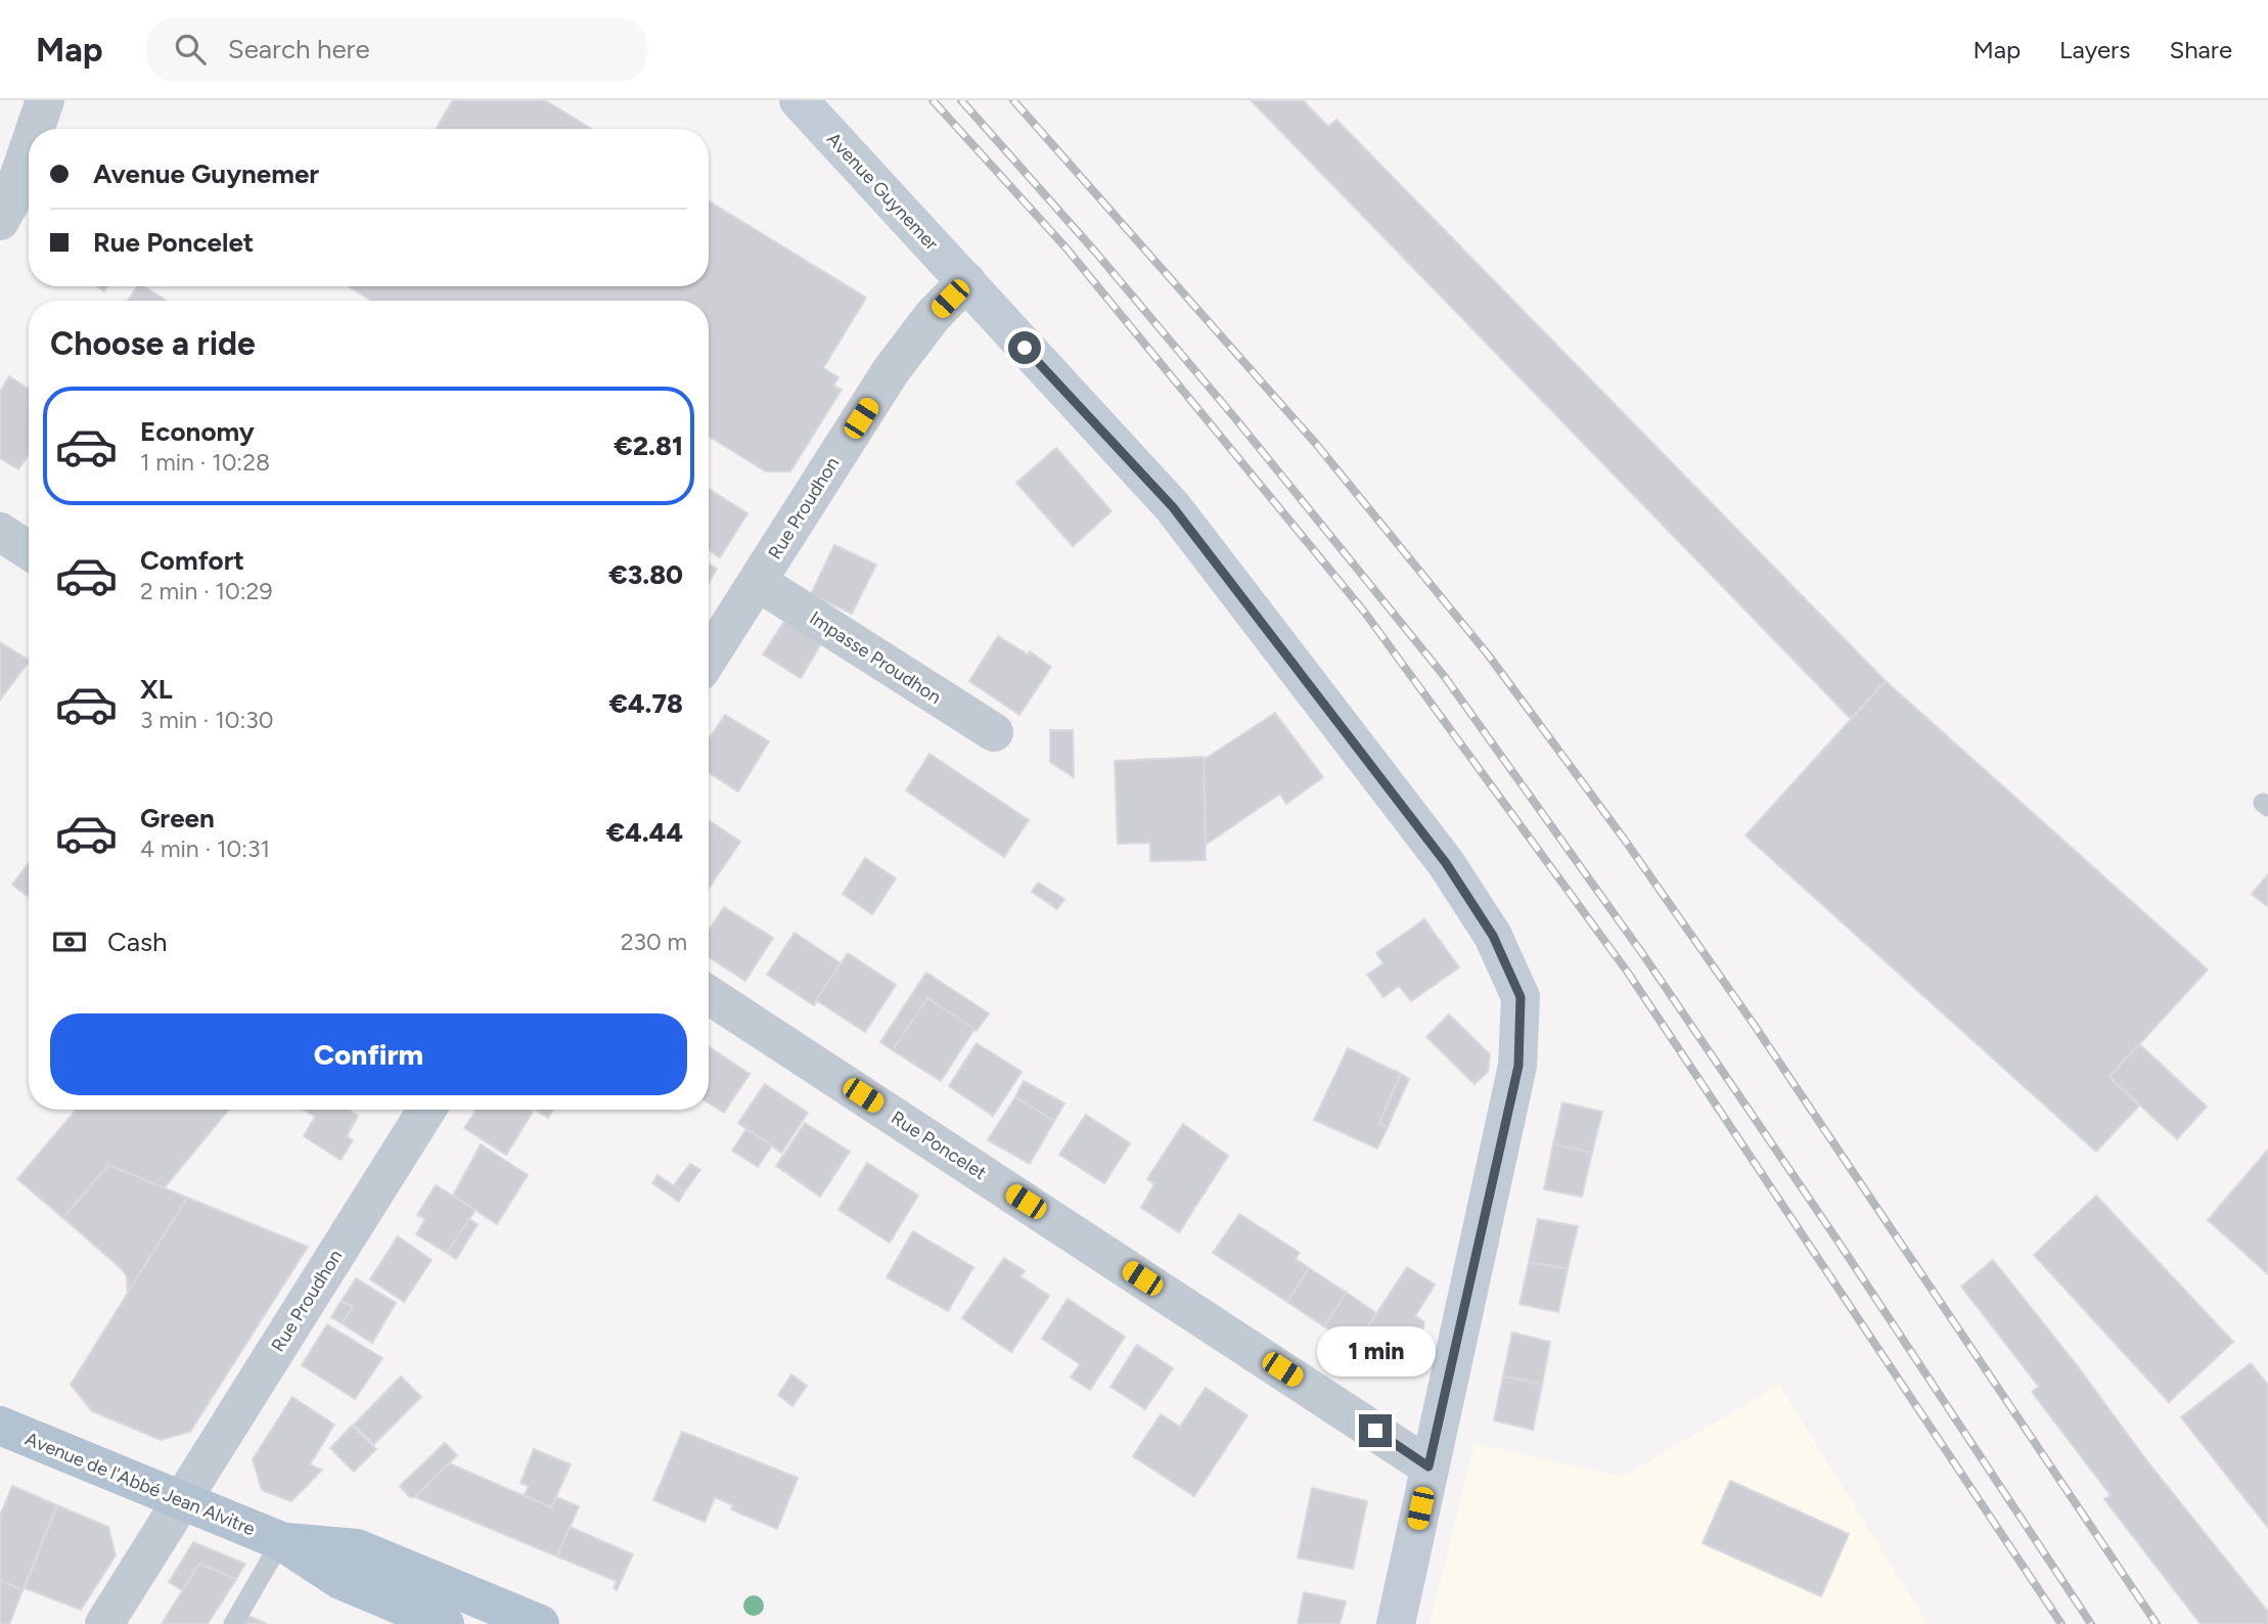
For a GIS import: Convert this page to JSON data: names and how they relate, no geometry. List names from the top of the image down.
{
  "streets": {
    "main road": ["Avenue Guynemer", "Avenue de l'Abbé Jean Alvitre"],
    "street": ["Rue Proudhon", "Impasse Proudhon", "Rue Poncelet"]
  },
  "crossings": [
    ["Avenue Guynemer", "Rue Proudhon"],
    ["Avenue Guynemer", "Rue Poncelet"],
    ["Rue Proudhon", "Impasse Proudhon"],
    ["Rue Proudhon", "Avenue de l'Abbé Jean Alvitre"]
  ],
  "page": {
    "header": "Map",
    "search": "Search here",
    "nav": ["Map", "Layers", "Share"],
    "banner": ["Avenue Guynemer", "Rue Poncelet"],
    "heading": "Choose a ride",
    "list": [
      {
        "name": "Economy",
        "note": "1 min · 10:28",
        "value": "€2.81"
      },
      {
        "name": "Comfort",
        "note": "2 min · 10:29",
        "value": "€3.80"
      },
      {
        "name": "XL",
        "note": "3 min · 10:30",
        "value": "€4.78"
      },
      {
        "name": "Green",
        "note": "4 min · 10:31",
        "value": "€4.44"
      }
    ],
    "pay": ["Cash", "230 m"],
    "buttons": "Confirm",
    "bubble": "1 min"
  }
}
